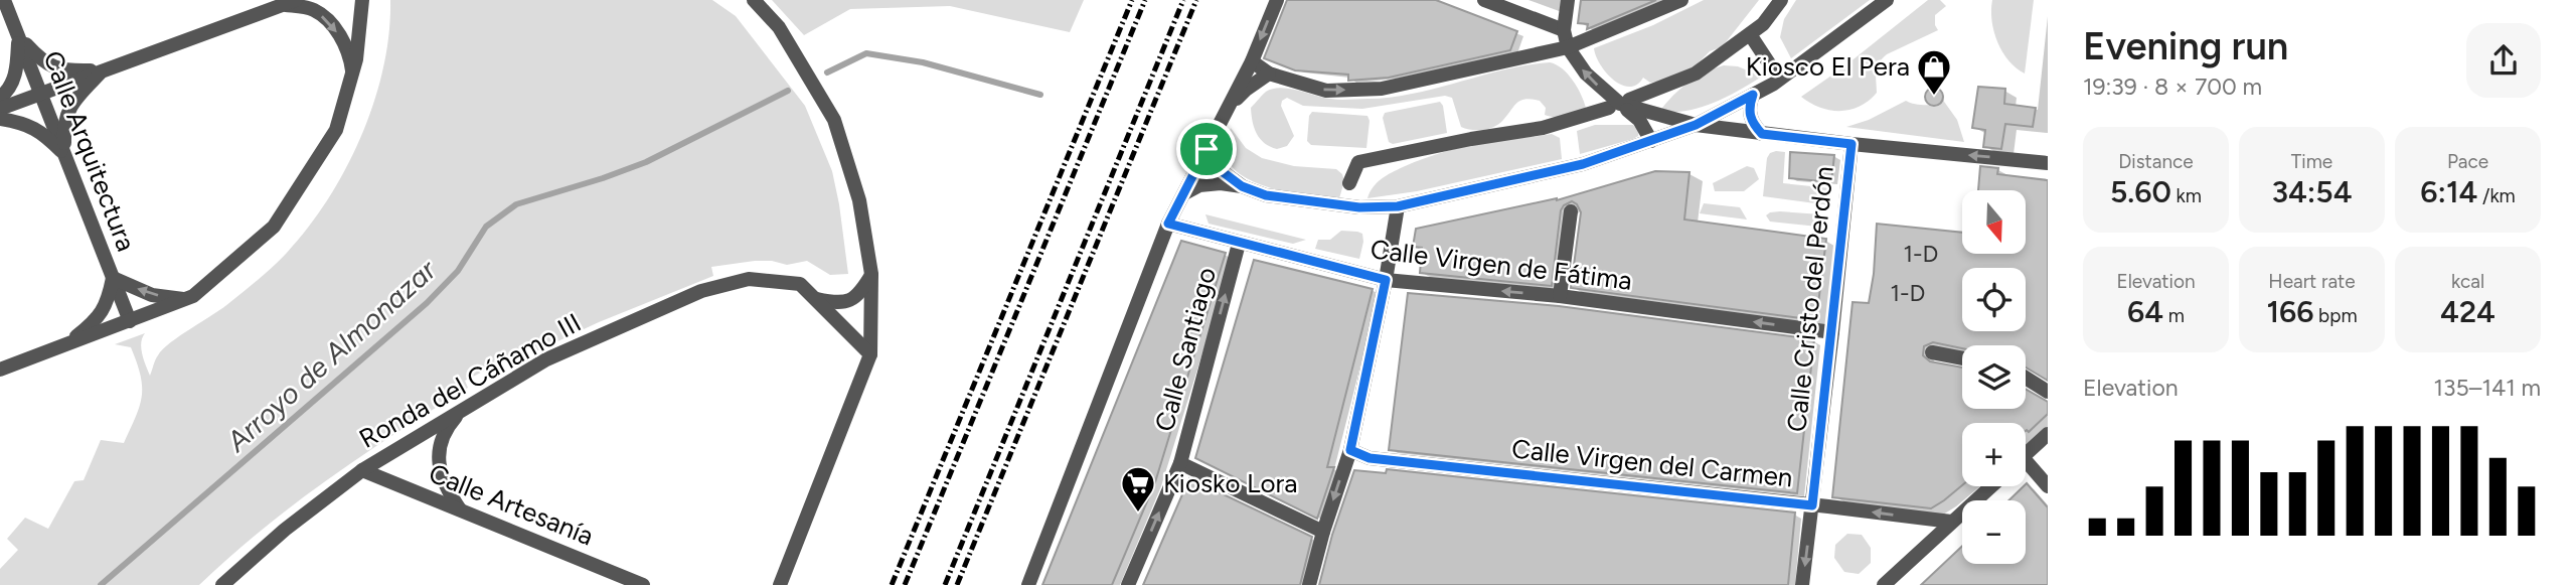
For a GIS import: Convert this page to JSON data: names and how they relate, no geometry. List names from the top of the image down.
{
  "streets": {
    "street": [
      "Calle Arquitectura",
      "Calle Virgen de Fátima",
      "Calle Cristo del Perdón",
      "Calle Santiago",
      "Ronda del Cáñamo III",
      "Calle Virgen del Carmen",
      "Calle Artesanía"
    ]
  },
  "crossings": [
    ["Calle Virgen de Fátima", "Calle Cristo del Perdón"],
    ["Calle Virgen de Fátima", "Calle Santiago"],
    ["Calle Cristo del Perdón", "Calle Virgen del Carmen"],
    ["Ronda del Cáñamo III", "Calle Artesanía"]
  ],
  "water": ["Arroyo de Almonazar"],
  "places": {
    "shop": ["Kiosco El Pera"],
    "supermarket": ["Kiosko Lora"]
  },
  "house_numbers": ["1-D", "1-D"],
  "north": "bottom",
  "page": {
    "heading": ["Evening run", "19:39 · 8 × 700 m"],
    "stats": [
      ["Distance", "5.60 km"],
      ["Time", "34:54"],
      ["Pace", "6:14 /km"],
      ["Elevation", "64 m"],
      ["Heart rate", "166 bpm"],
      ["kcal", "424"]
    ],
    "map_buttons": ["+", "−"],
    "chart": ["Elevation", "135–141 m"]
  }
}
